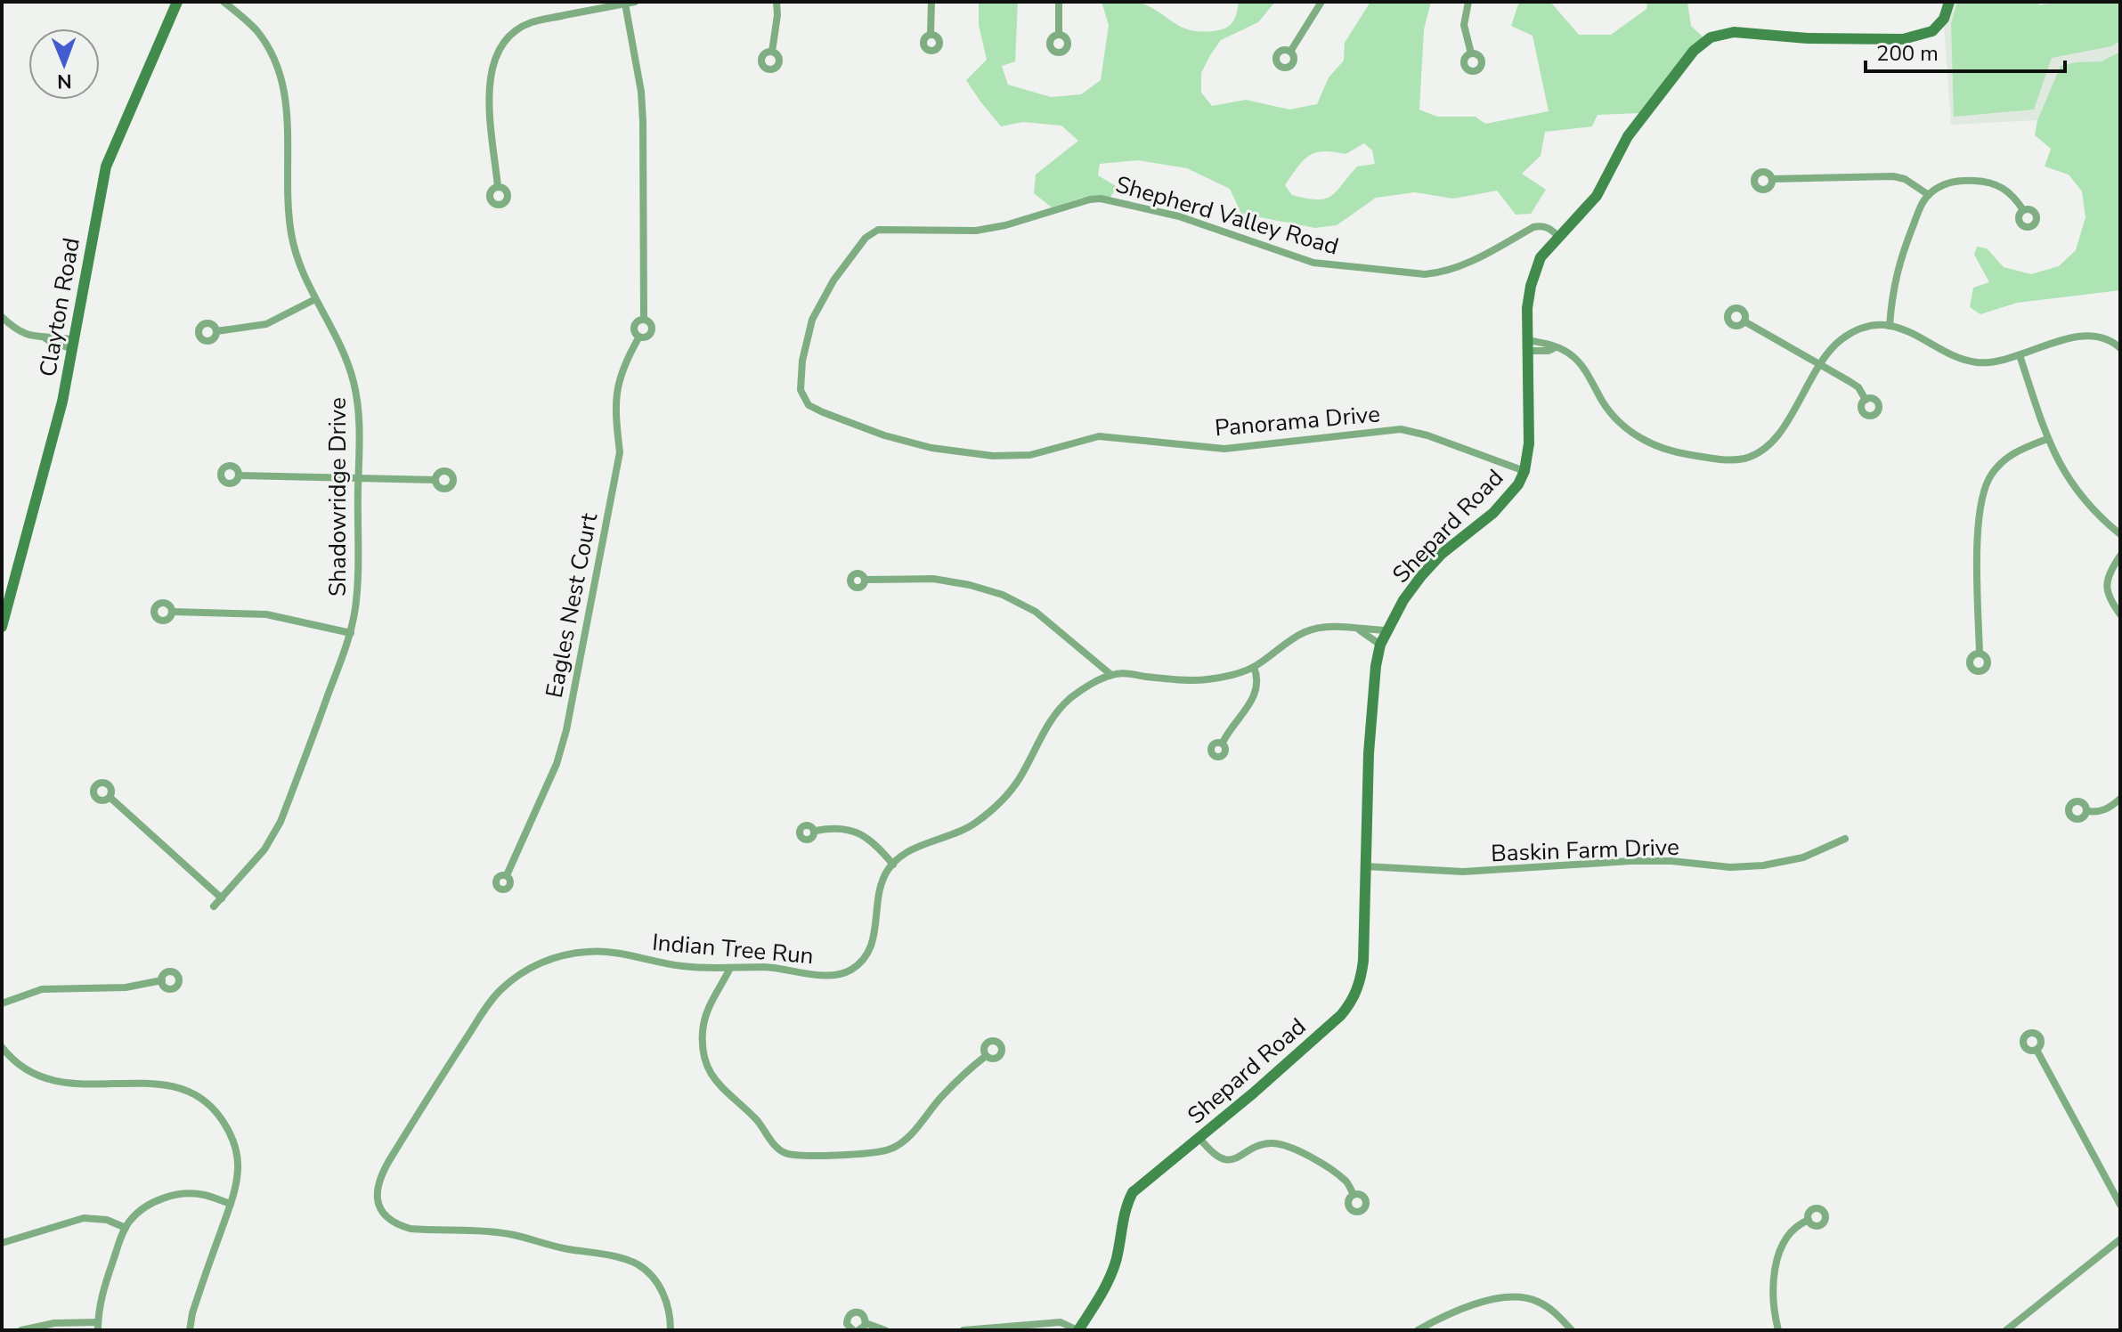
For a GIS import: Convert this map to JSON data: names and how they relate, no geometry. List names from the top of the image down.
{
  "streets": {
    "street": [
      "Shepherd Valley Road",
      "Clayton Road",
      "Panorama Drive",
      "Shadowridge Drive",
      "Shepard Road",
      "Eagles Nest Court",
      "Baskin Farm Drive",
      "Indian Tree Run"
    ]
  },
  "crossings": [
    ["Shepherd Valley Road", "Panorama Drive"],
    ["Shepherd Valley Road", "Shepard Road"],
    ["Panorama Drive", "Shepard Road"],
    ["Shepard Road", "Baskin Farm Drive"]
  ],
  "scale_bar": "200 m",
  "north": "bottom"
}
